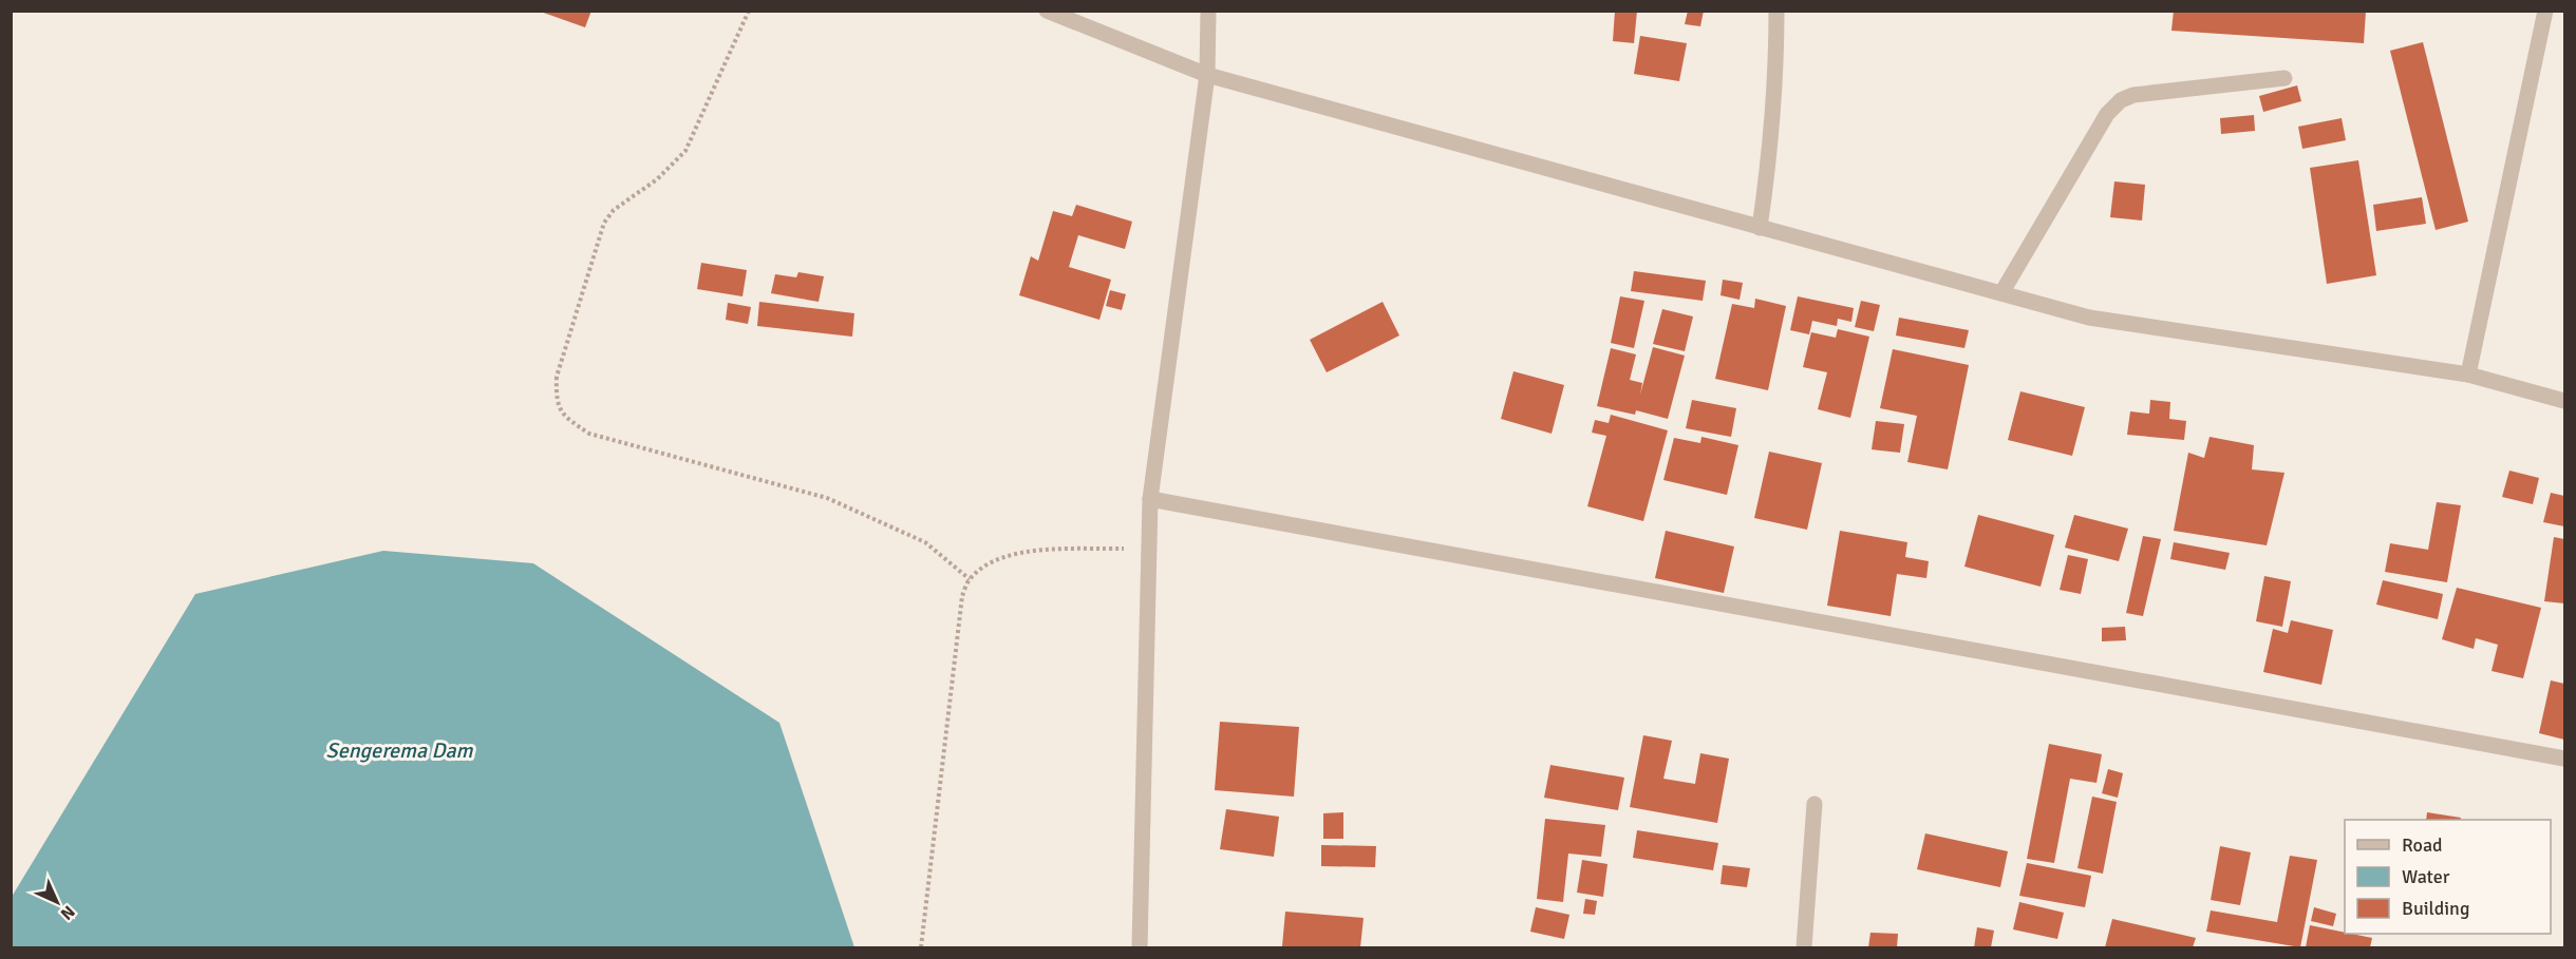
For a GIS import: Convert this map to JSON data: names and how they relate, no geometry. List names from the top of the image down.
{
  "water": ["Sengerema Dam"],
  "legend": ["Road", "Water", "Building"],
  "north": "bottom right"
}
